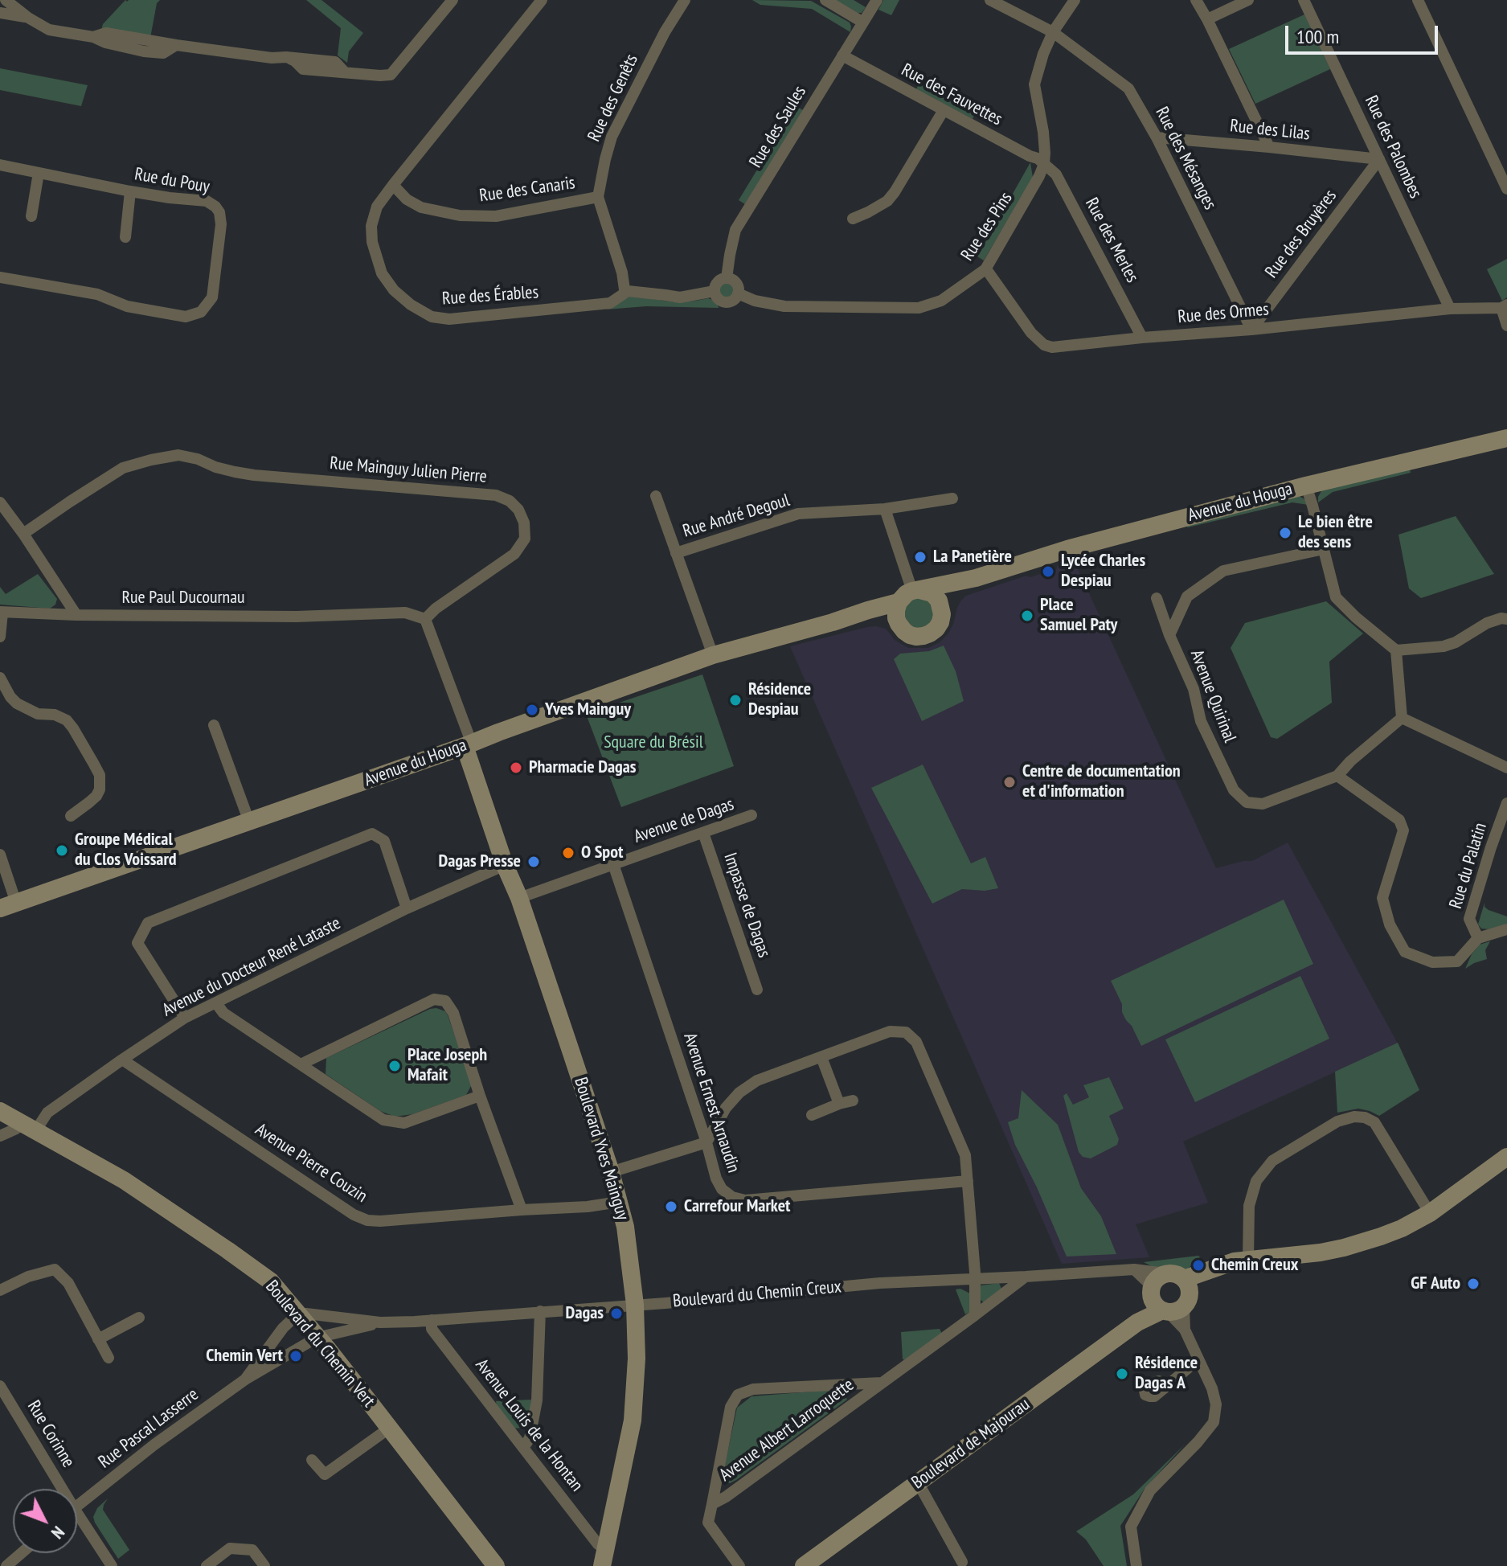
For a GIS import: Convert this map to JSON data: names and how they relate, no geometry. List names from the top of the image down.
{
  "streets": {
    "street": [
      "Rue des Fauvettes",
      "Rue des Genêts",
      "Rue des Saules",
      "Rue des Lilas",
      "Rue des Palombes",
      "Rue des Mésanges",
      "Rue du Pouy",
      "Rue des Canaris",
      "Rue des Pins",
      "Rue des Bruyères",
      "Rue des Merles",
      "Rue des Érables",
      "Rue des Ormes",
      "Rue Mainguy Julien Pierre",
      "Avenue du Houga",
      "Rue André Degoul",
      "Rue Paul Ducournau",
      "Avenue Quirinal",
      "Avenue de Dagas",
      "Rue du Palatin",
      "Impasse de Dagas",
      "Avenue du Docteur René Lataste",
      "Avenue Ernest Arnaudin",
      "Boulevard Yves Mainguy",
      "Avenue Pierre Couzin",
      "Boulevard du Chemin Creux",
      "Boulevard du Chemin Vert",
      "Avenue Louis de la Hontan",
      "Rue Pascal Lasserre",
      "Avenue Albert Larroquette",
      "Rue Corinne",
      "Boulevard de Majourau"
    ]
  },
  "crossings": [
    ["Rue des Fauvettes", "Rue des Saules"],
    ["Rue des Fauvettes", "Rue des Pins"],
    ["Rue des Fauvettes", "Rue des Merles"],
    ["Rue des Genêts", "Rue des Canaris"],
    ["Rue des Genêts", "Rue des Érables"],
    ["Rue des Saules", "Rue des Pins"],
    ["Rue des Lilas", "Rue des Palombes"],
    ["Rue des Lilas", "Rue des Mésanges"],
    ["Rue des Lilas", "Rue des Bruyères"],
    ["Rue des Palombes", "Rue des Bruyères"],
    ["Rue des Palombes", "Rue des Ormes"],
    ["Rue des Mésanges", "Rue des Pins"],
    ["Rue des Mésanges", "Rue des Bruyères"],
    ["Rue des Mésanges", "Rue des Ormes"],
    ["Rue des Canaris", "Rue des Érables"],
    ["Rue des Pins", "Rue des Merles"],
    ["Rue des Pins", "Rue des Ormes"],
    ["Rue des Bruyères", "Rue des Ormes"],
    ["Rue des Merles", "Rue des Ormes"],
    ["Rue Mainguy Julien Pierre", "Rue Paul Ducournau"],
    ["Avenue du Houga", "Boulevard Yves Mainguy"],
    ["Avenue de Dagas", "Impasse de Dagas"],
    ["Avenue de Dagas", "Avenue Ernest Arnaudin"],
    ["Avenue de Dagas", "Boulevard Yves Mainguy"],
    ["Avenue du Docteur René Lataste", "Boulevard Yves Mainguy"],
    ["Avenue du Docteur René Lataste", "Avenue Pierre Couzin"],
    ["Avenue du Docteur René Lataste", "Boulevard du Chemin Vert"],
    ["Boulevard Yves Mainguy", "Avenue Pierre Couzin"],
    ["Boulevard Yves Mainguy", "Boulevard du Chemin Creux"],
    ["Boulevard Yves Mainguy", "Avenue Louis de la Hontan"],
    ["Boulevard du Chemin Creux", "Boulevard du Chemin Vert"],
    ["Boulevard du Chemin Creux", "Avenue Louis de la Hontan"],
    ["Boulevard du Chemin Creux", "Rue Pascal Lasserre"],
    ["Boulevard du Chemin Creux", "Avenue Albert Larroquette"],
    ["Boulevard du Chemin Vert", "Rue Pascal Lasserre"]
  ],
  "parks": ["Square du Brésil"],
  "places": [
    "Le bien être des sens",
    "La Panetière",
    "Lycée Charles Despiau",
    "Place Samuel Paty",
    "Résidence Despiau",
    "Yves Mainguy",
    "Pharmacie Dagas",
    "Centre de documentation et d'information",
    "Groupe Médical du Clos Voissard",
    "O Spot",
    "Dagas Presse",
    "Place Joseph Mafait",
    "Carrefour Market",
    "Chemin Creux",
    "GF Auto",
    "Dagas",
    "Chemin Vert",
    "Résidence Dagas A"
  ],
  "scale_bar": "100 m",
  "north": "bottom right"
}
